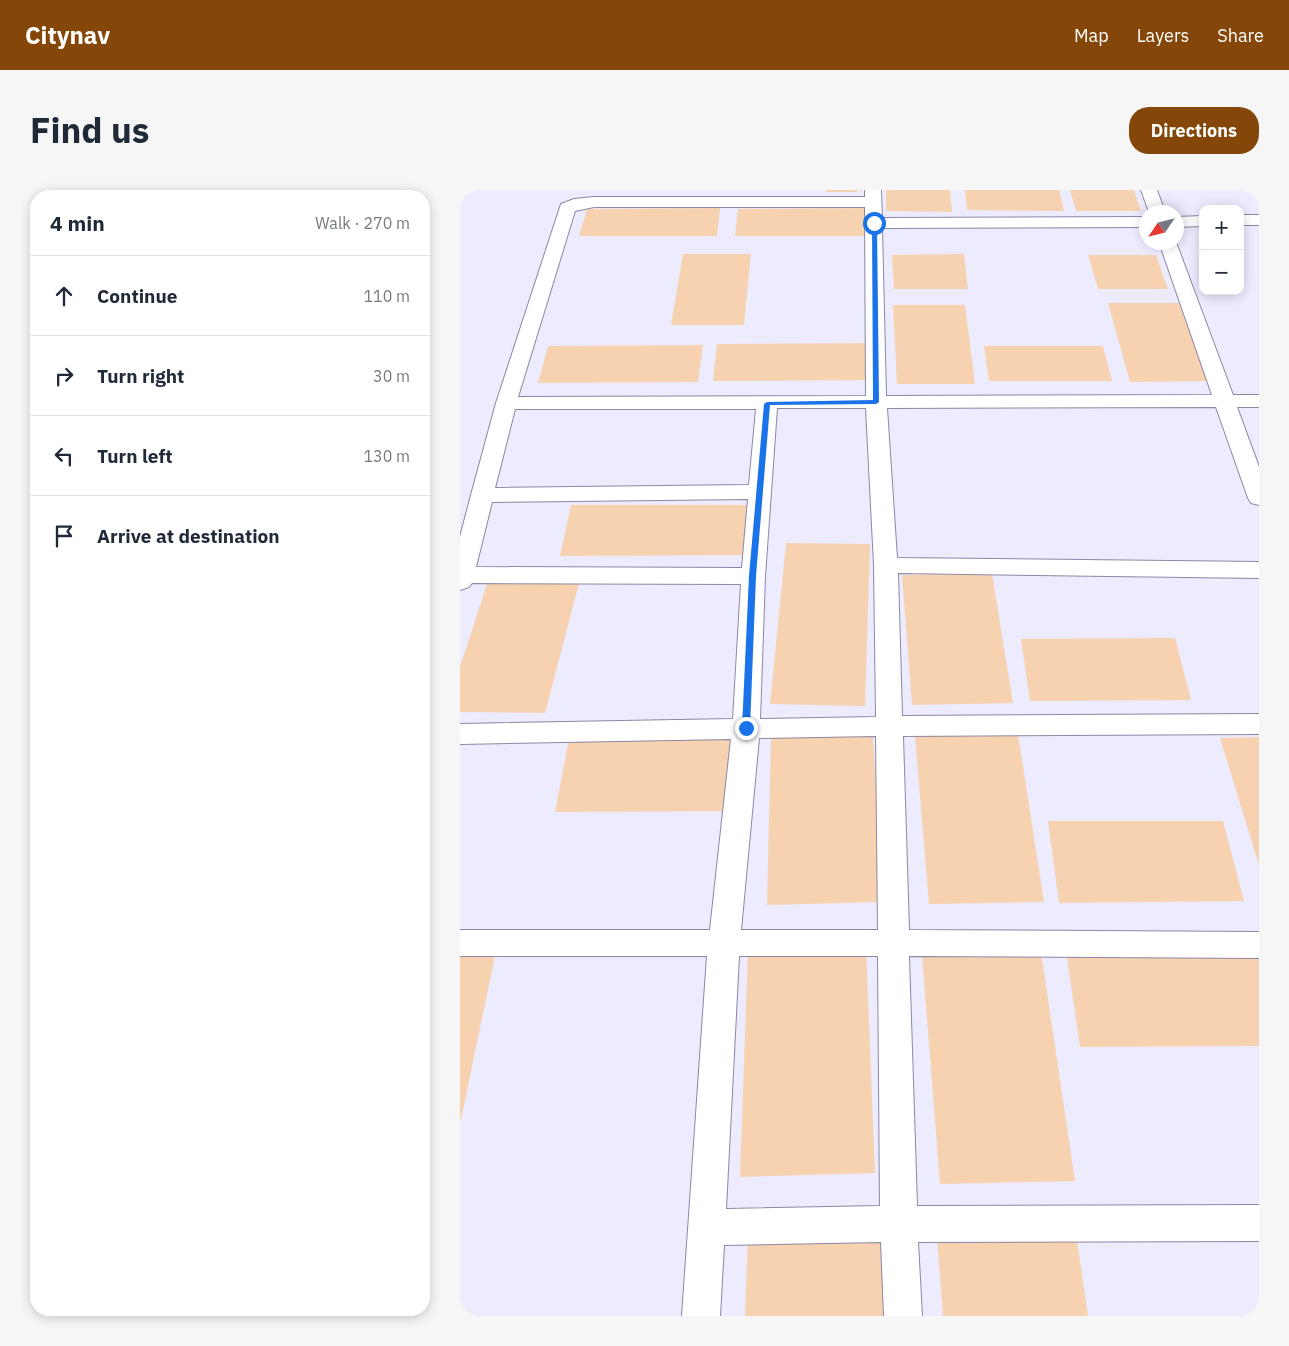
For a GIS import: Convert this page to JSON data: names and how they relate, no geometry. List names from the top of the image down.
{
  "north": "bottom left",
  "page": {
    "header": "Citynav",
    "nav": ["Map", "Layers", "Share"],
    "title": "Find us",
    "buttons": "Directions",
    "heading": ["4 min", "Walk · 270 m"],
    "map_buttons": ["+", "−"],
    "list": [
      ["Continue", "110 m"],
      ["Turn right", "30 m"],
      ["Turn left", "130 m"],
      "Arrive at destination"
    ]
  }
}
